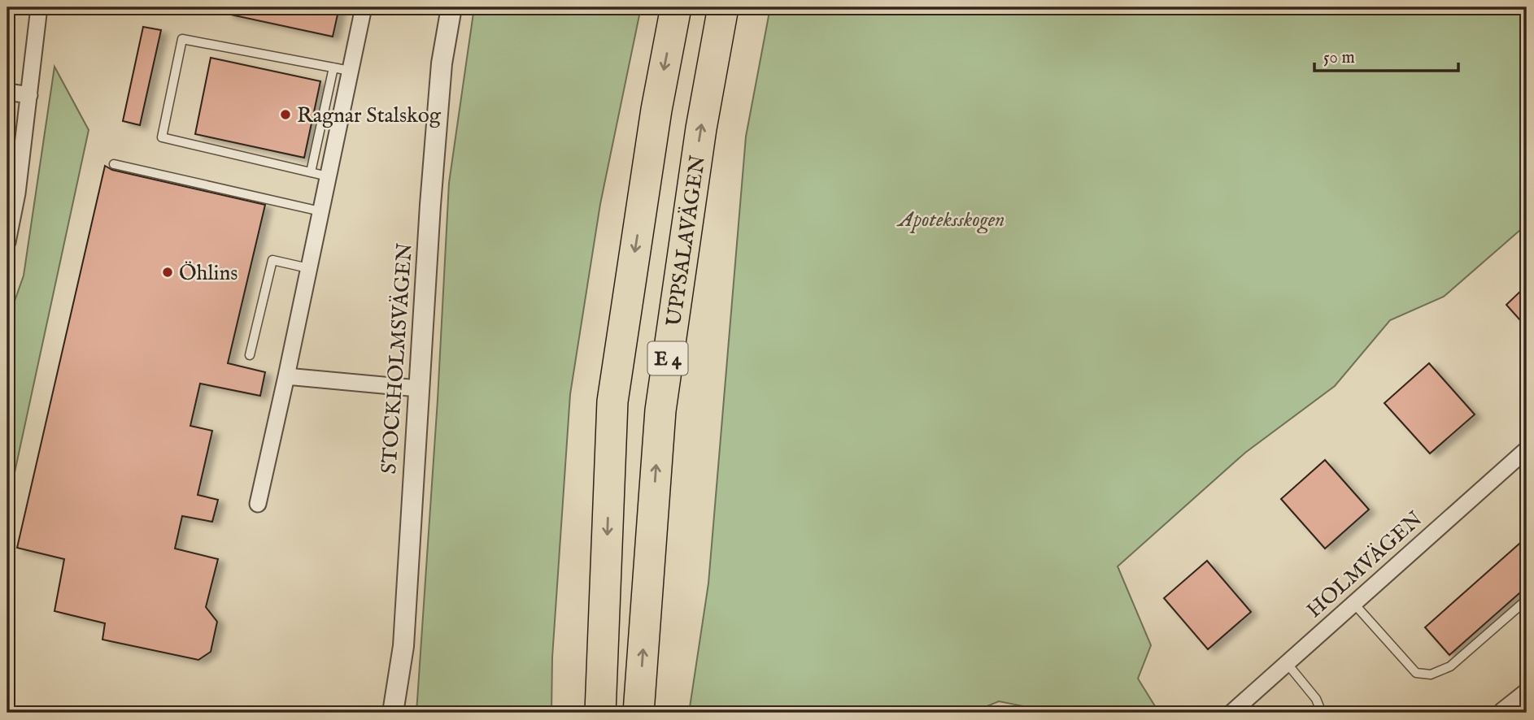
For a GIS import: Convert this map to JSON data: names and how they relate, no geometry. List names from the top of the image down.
{
  "streets": {
    "highway": ["UPPSALAVÄGEN", "E 4"],
    "street": ["STOCKHOLMSVÄGEN", "HOLMVÄGEN"]
  },
  "parks": ["Apoteksskogen"],
  "places": ["Ragnar Stalskog", "Öhlins"],
  "scale_bar": "50 m"
}
